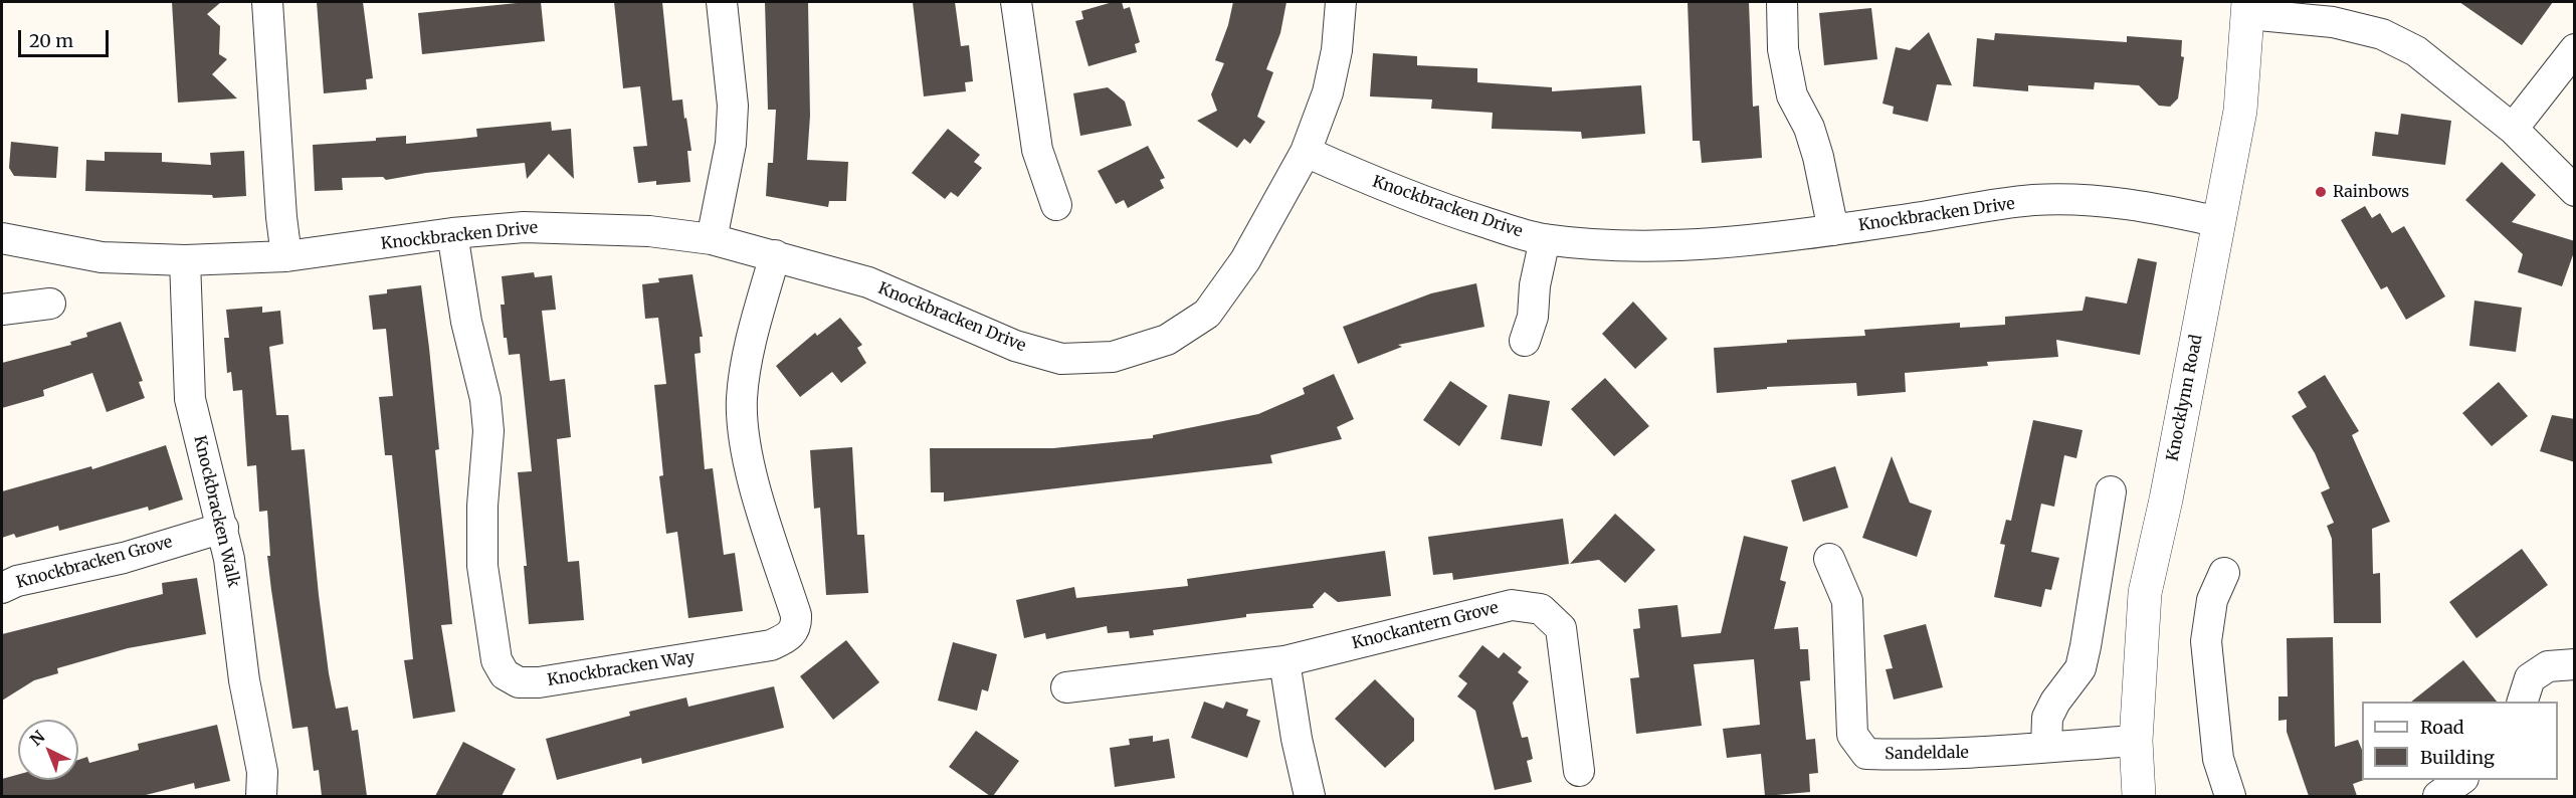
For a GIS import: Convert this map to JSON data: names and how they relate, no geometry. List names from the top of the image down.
{
  "streets": {
    "street": [
      "Knockbracken Drive",
      "Knocklynn Road",
      "Knockbracken Walk",
      "Knockbracken Grove",
      "Knockantern Grove",
      "Knockbracken Way",
      "Sandeldale"
    ]
  },
  "crossings": [
    ["Knockbracken Drive", "Knocklynn Road"],
    ["Knockbracken Drive", "Knockbracken Walk"],
    ["Knockbracken Drive", "Knockbracken Way"],
    ["Knocklynn Road", "Sandeldale"],
    ["Knockbracken Walk", "Knockbracken Grove"]
  ],
  "places": ["Rainbows"],
  "legend": ["Road", "Building"],
  "scale_bar": "20 m",
  "north": "top left"
}
